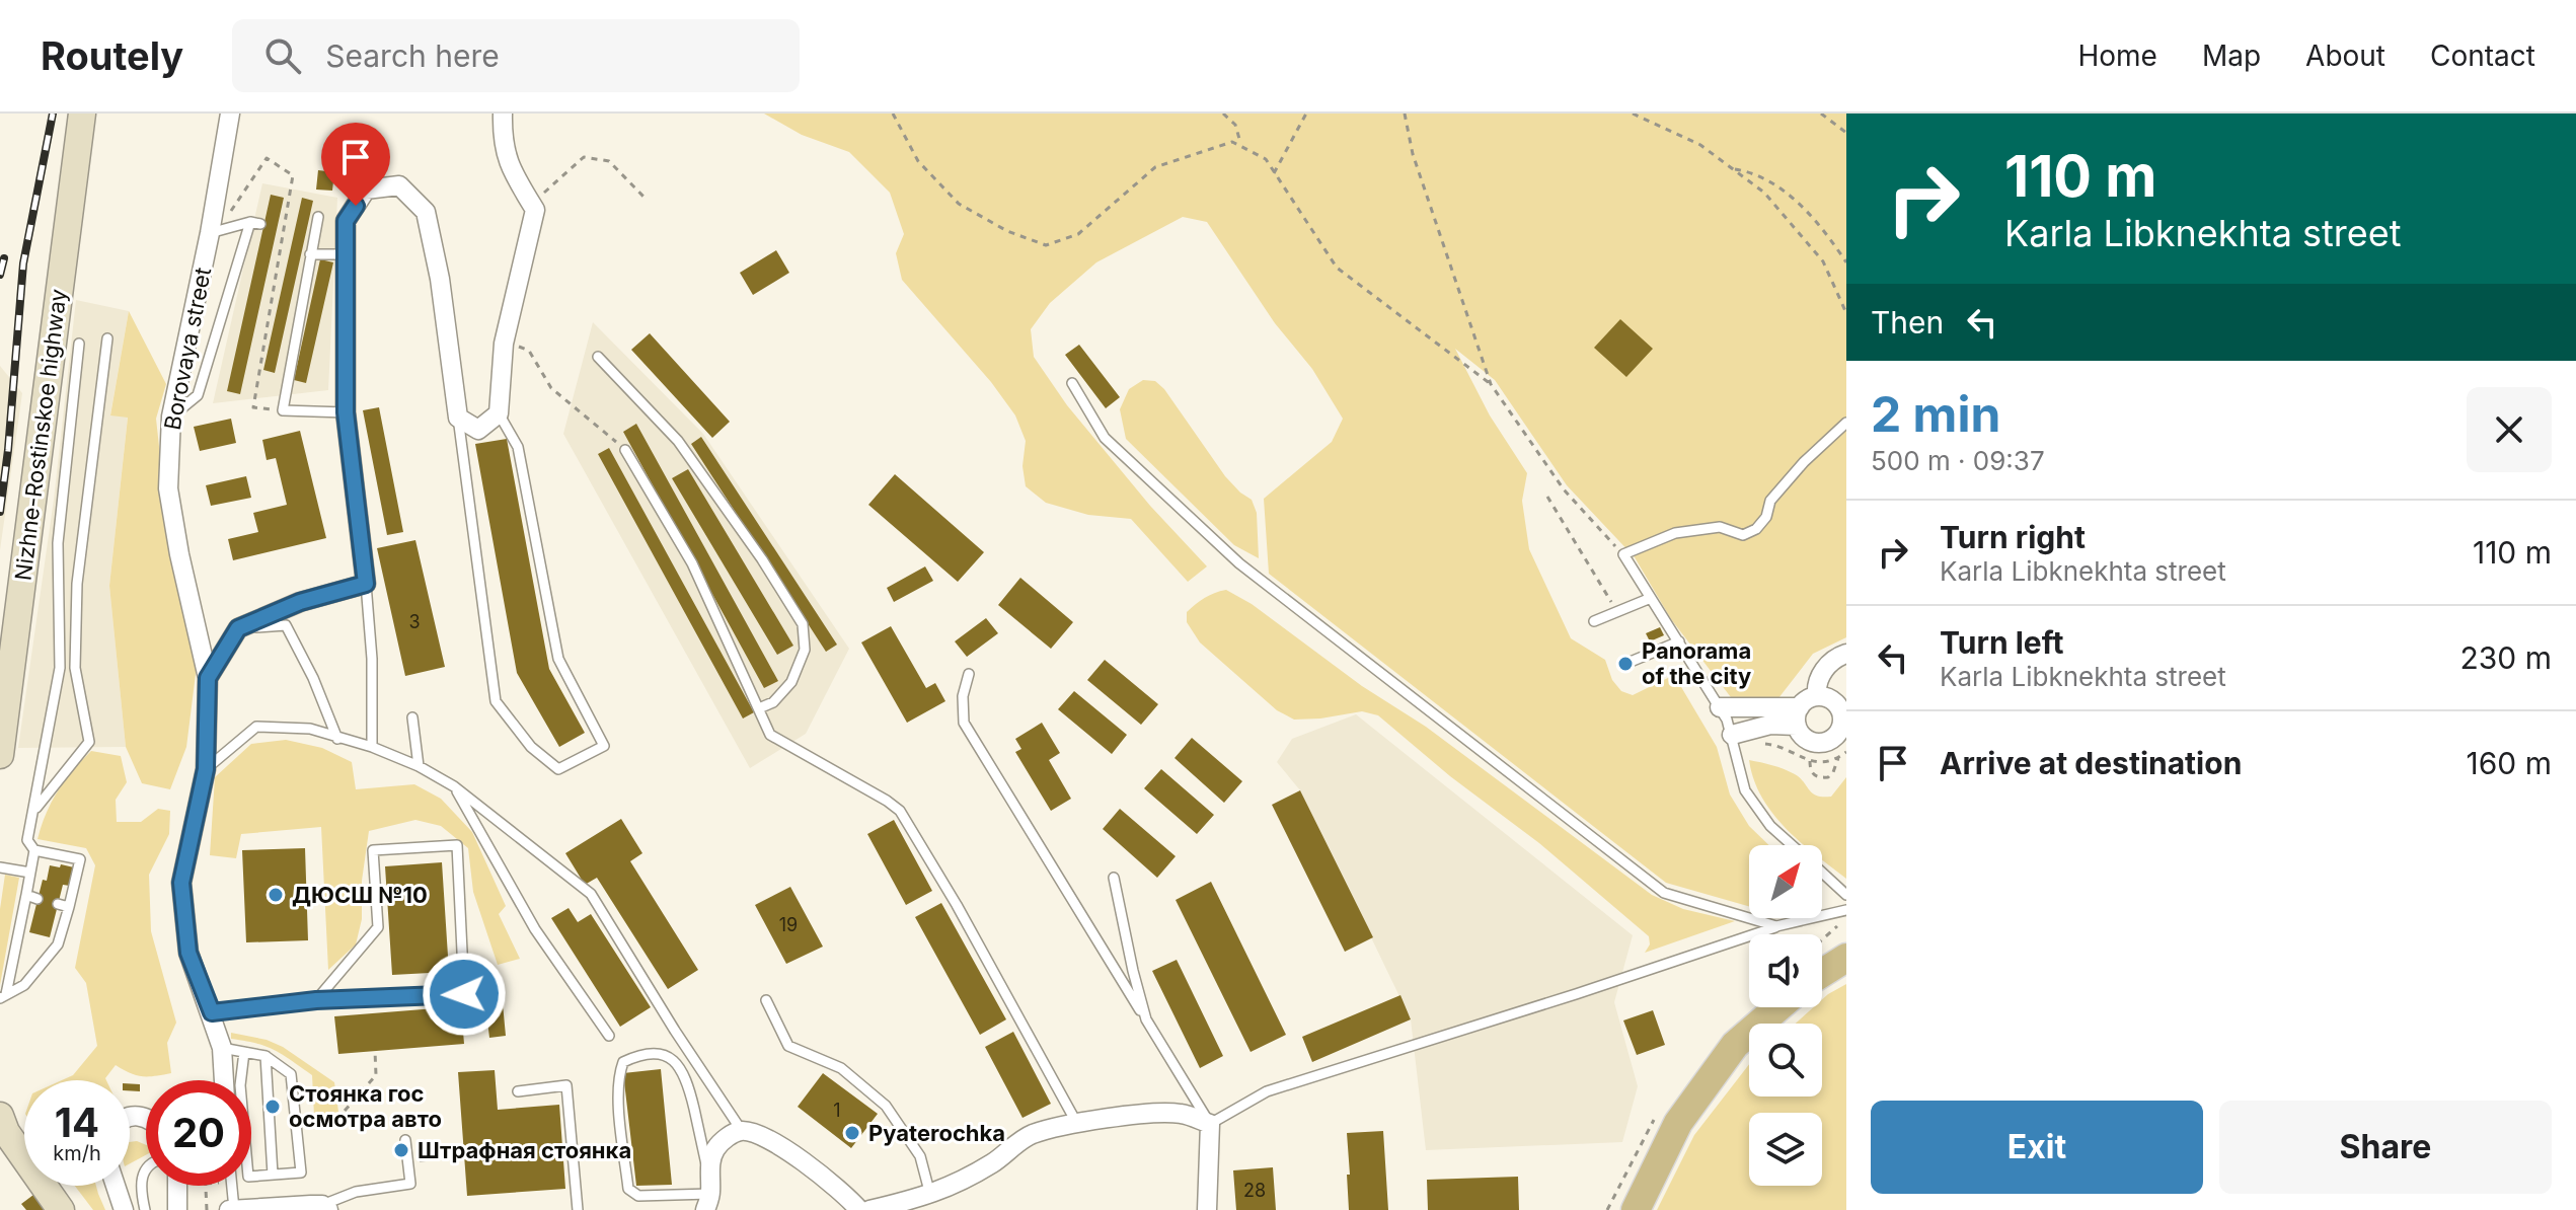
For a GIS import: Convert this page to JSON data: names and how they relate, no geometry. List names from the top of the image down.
{
  "streets": {
    "street": ["Borovaya street", "Nizhne-Rostinskoe highway"]
  },
  "places": [
    "Panorama of the city",
    "ДЮСШ №10",
    "Стоянка гос осмотра авто",
    "Pyaterochka",
    "Штрафная стоянка"
  ],
  "house_numbers": [
    "3",
    "19",
    "1",
    "28"
  ],
  "north": "top right",
  "page": {
    "header": "Routely",
    "search": "Search here",
    "nav": [
      "Home",
      "Map",
      "About",
      "Contact"
    ],
    "turn": ["110 m", "Karla Libknekhta street"],
    "then": "Then",
    "heading": ["2 min", "500 m · 09:37"],
    "list": [
      {
        "name": "Turn right",
        "note": "Karla Libknekhta street",
        "value": "110 m"
      },
      {
        "name": "Turn left",
        "note": "Karla Libknekhta street",
        "value": "230 m"
      },
      {
        "name": "Arrive at destination",
        "value": "160 m"
      }
    ],
    "speed": "14 km/h",
    "limit": "20",
    "buttons": ["Exit", "Share"]
  }
}
